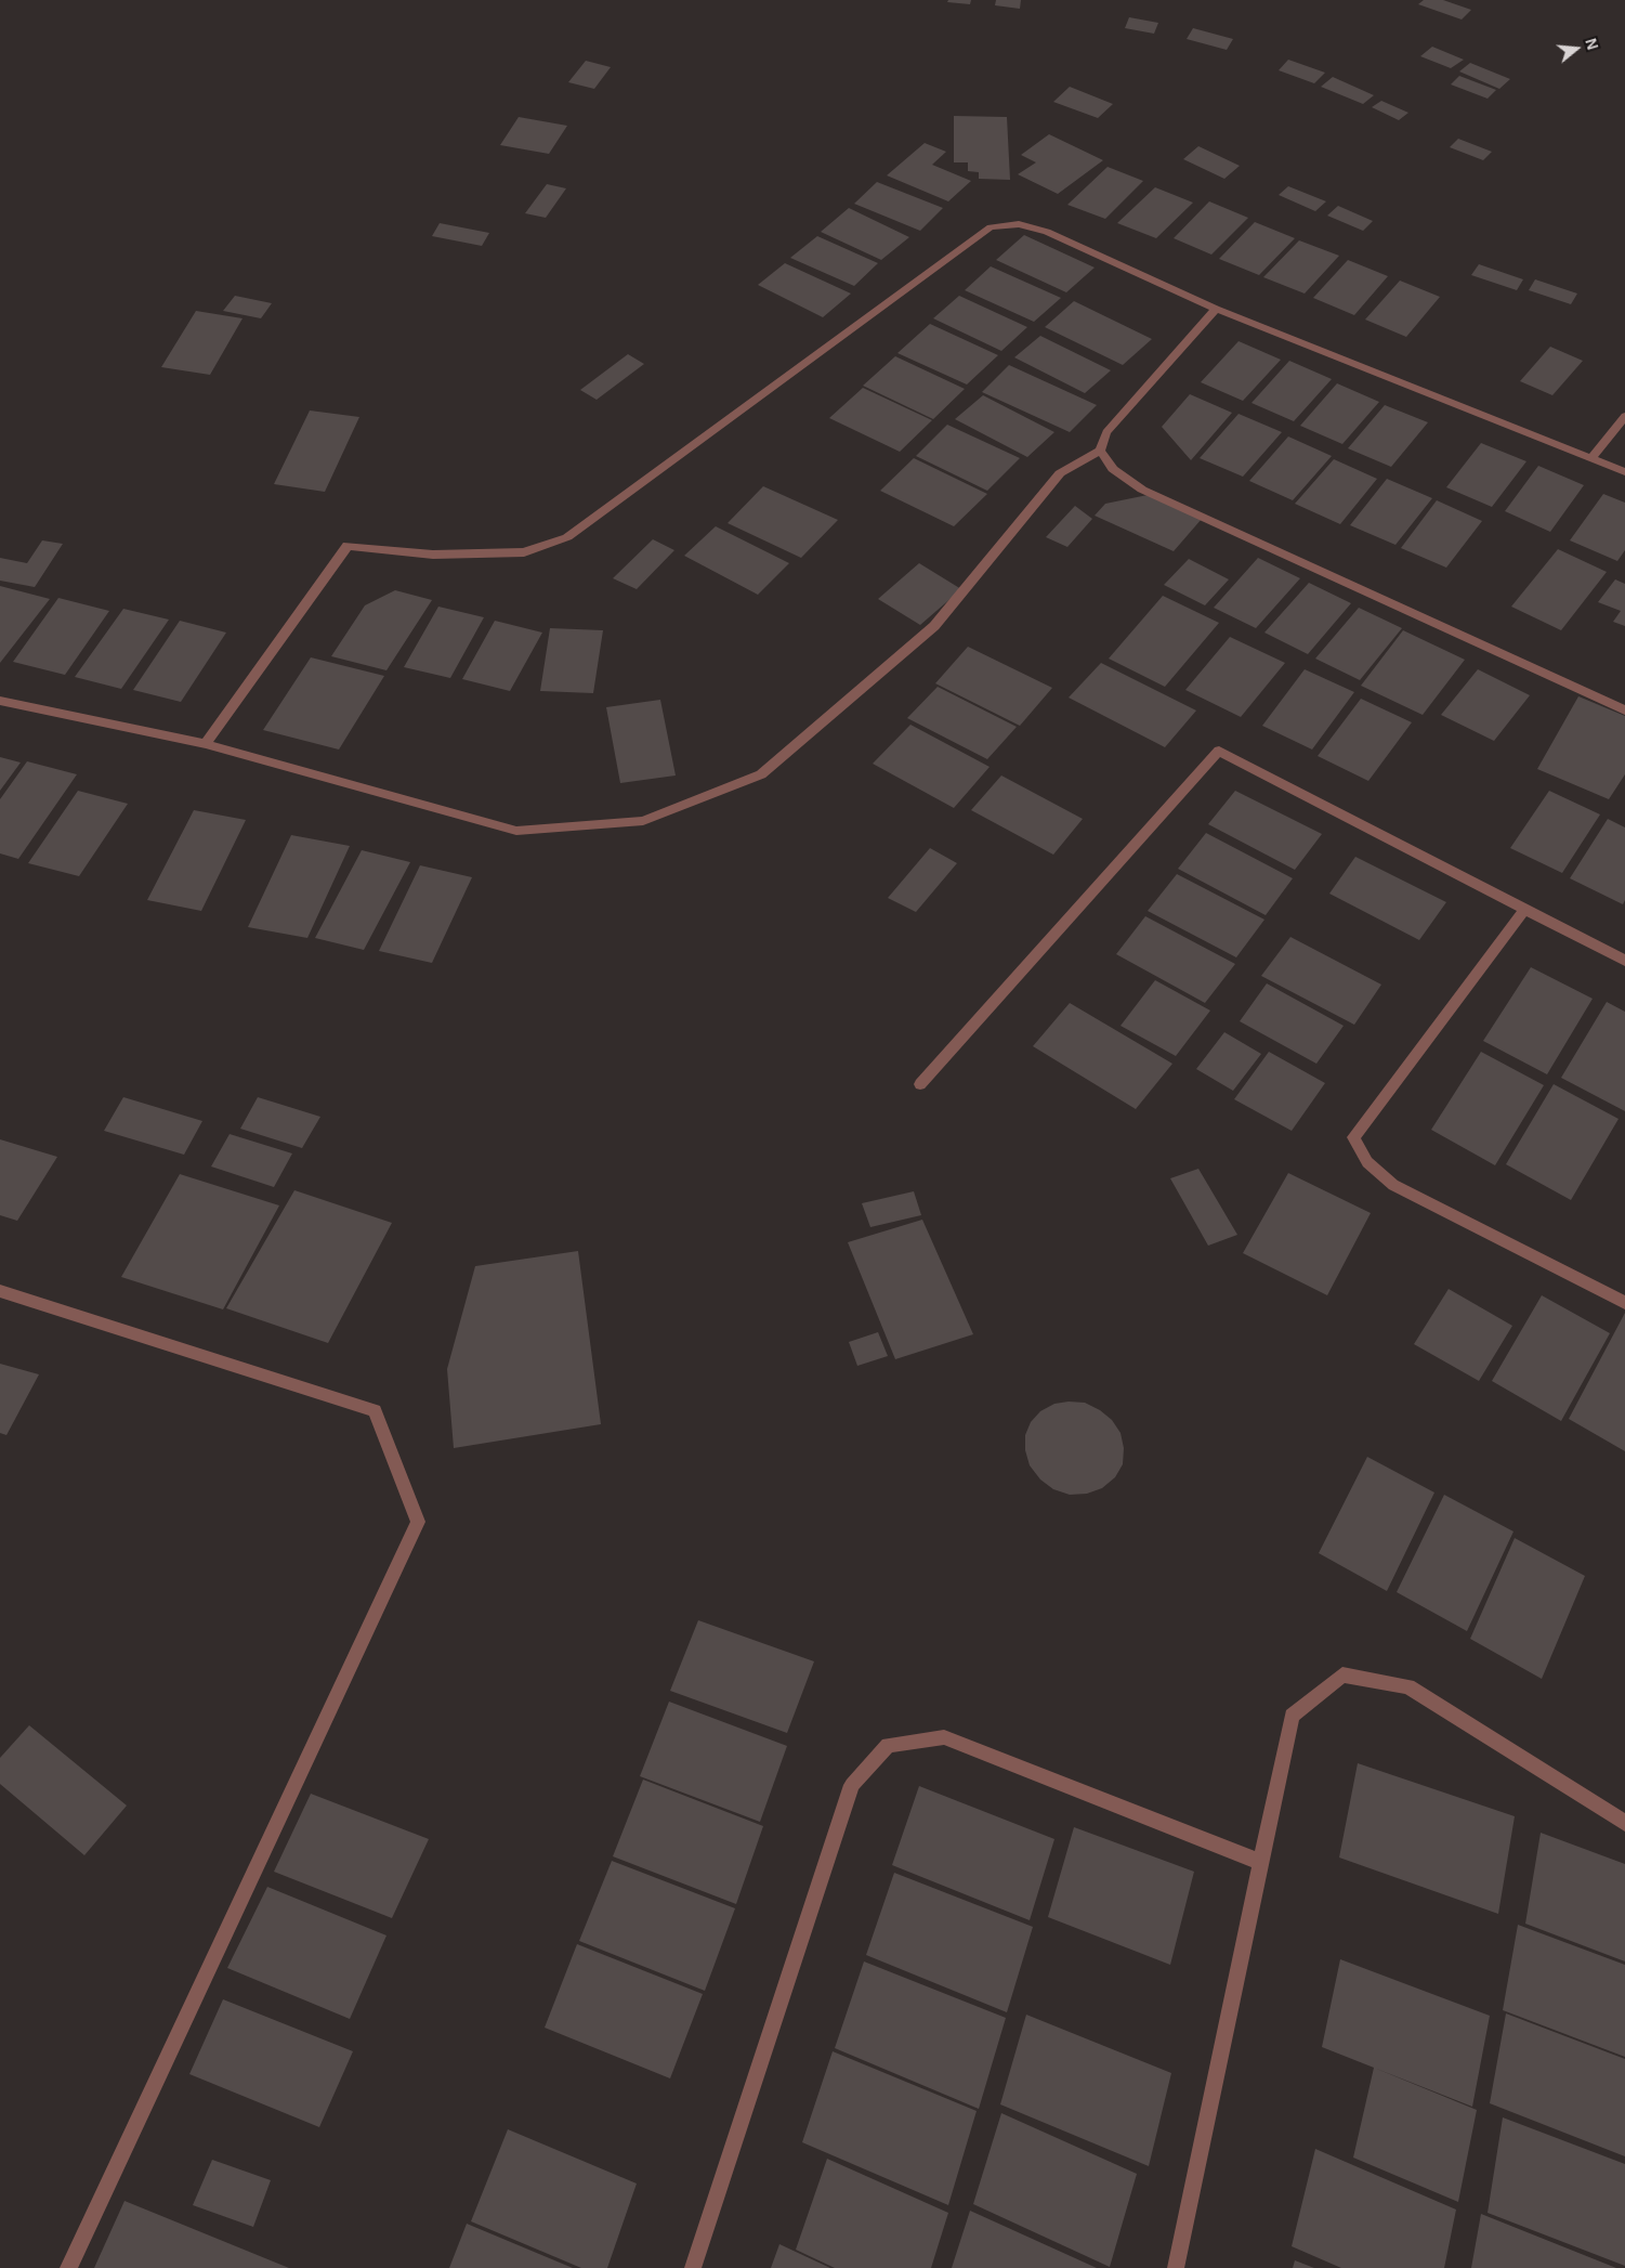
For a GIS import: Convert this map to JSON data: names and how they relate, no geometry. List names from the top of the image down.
{
  "north": "right"
}
